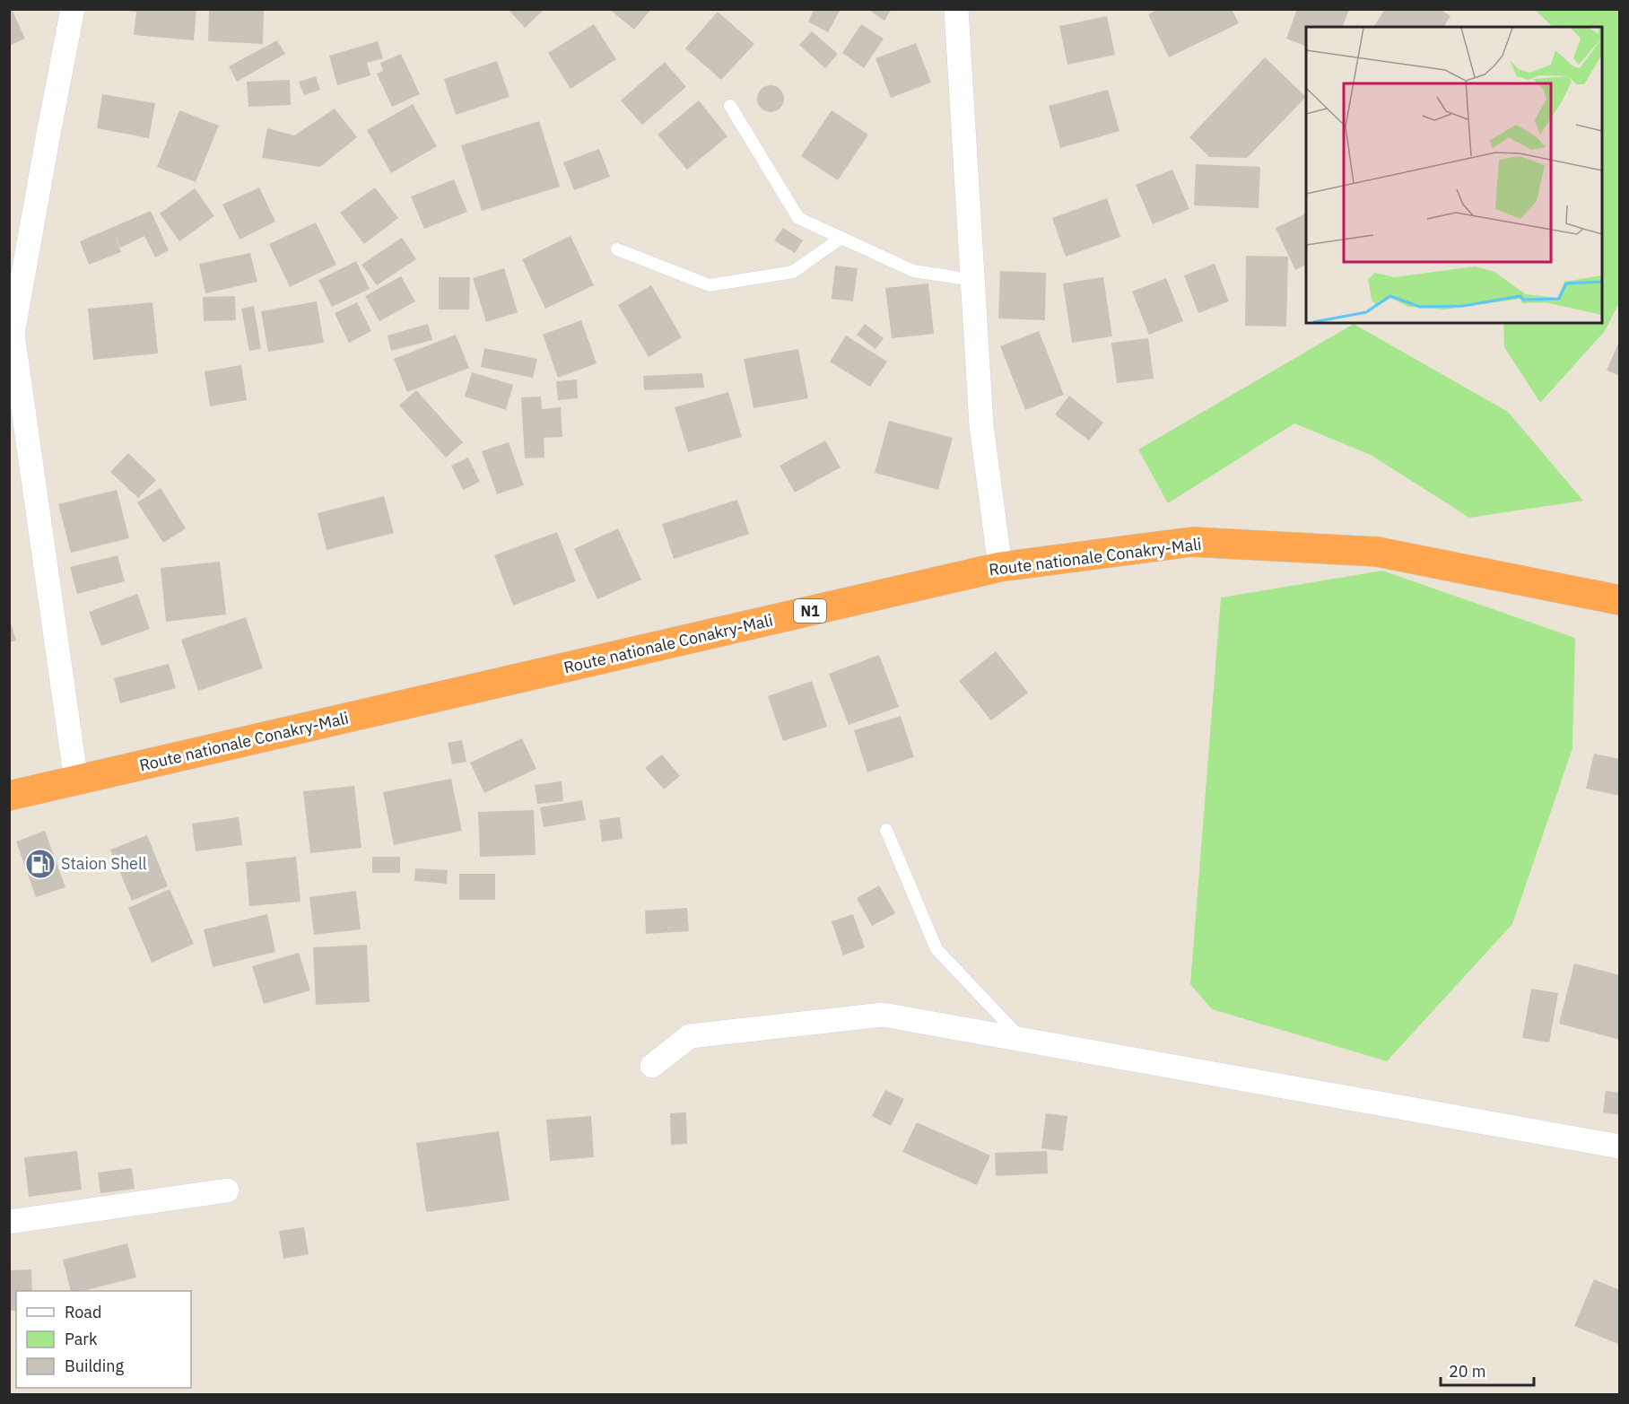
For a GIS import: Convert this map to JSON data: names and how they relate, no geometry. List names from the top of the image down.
{
  "streets": {
    "highway": ["Route nationale Conakry-Mali", "N1"]
  },
  "places": {
    "fuel station": ["Staion Shell"]
  },
  "legend": ["Road", "Park", "Building"],
  "scale_bar": "20 m"
}
